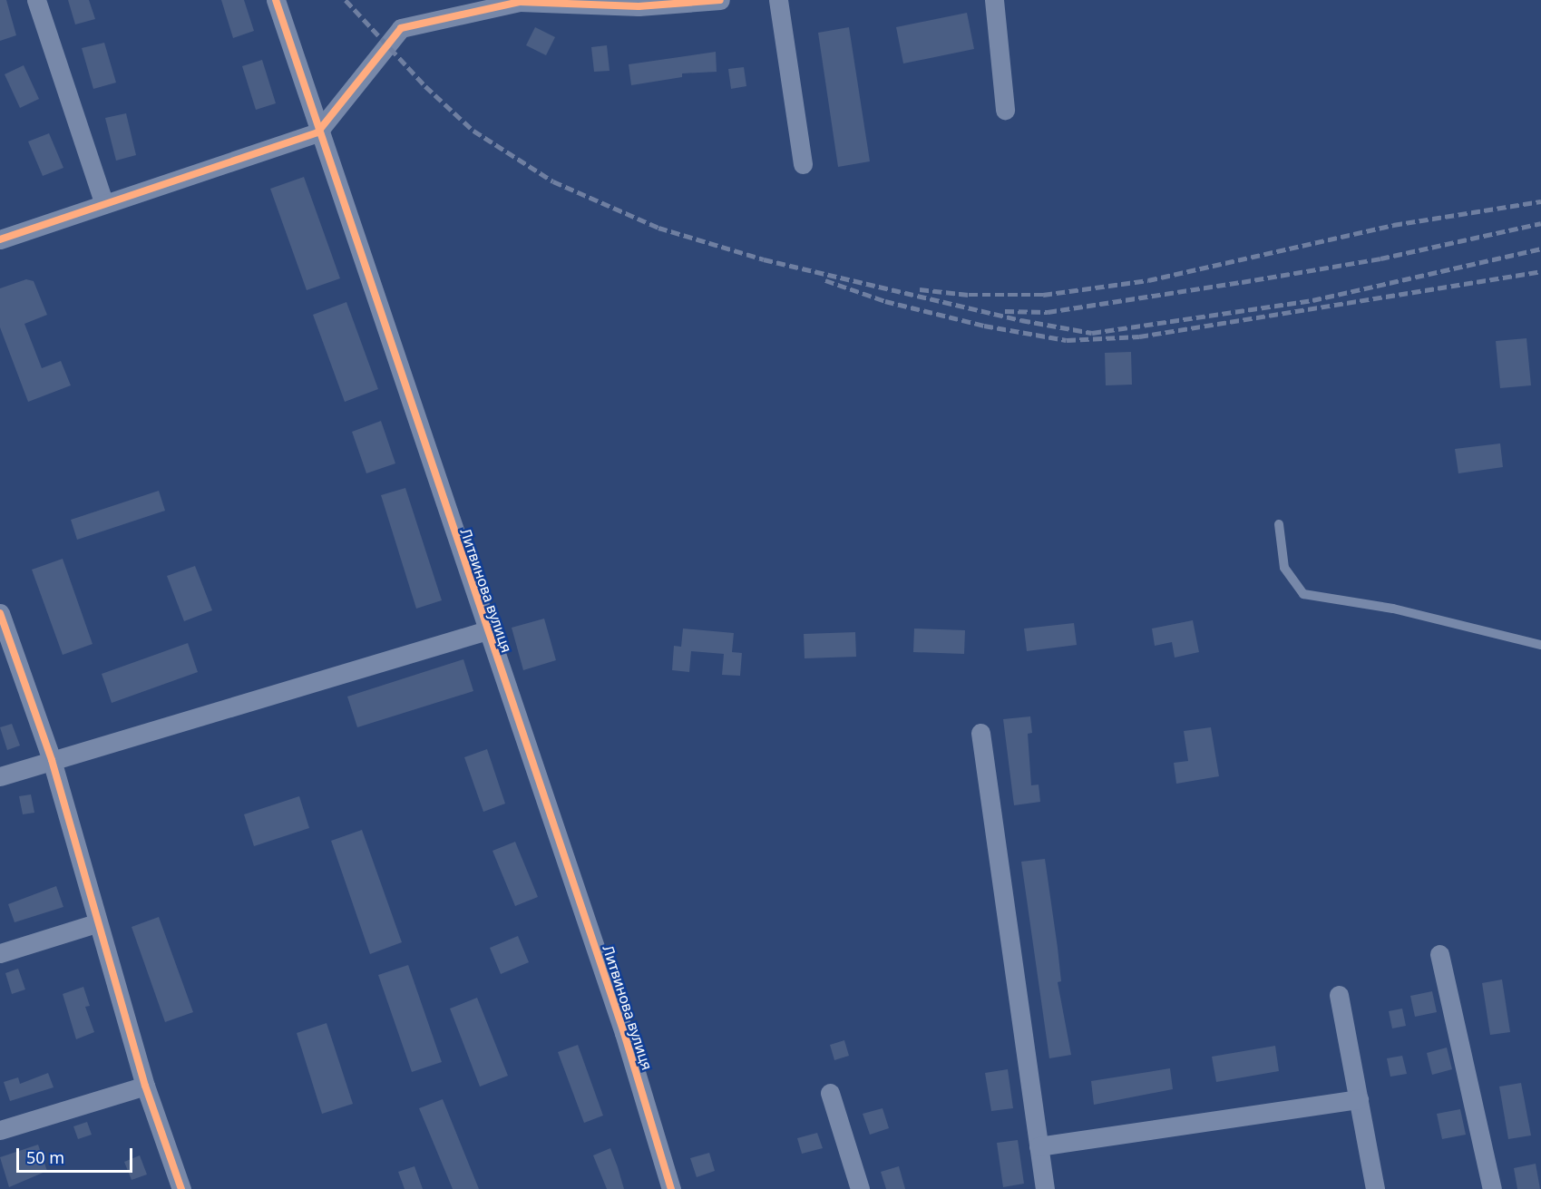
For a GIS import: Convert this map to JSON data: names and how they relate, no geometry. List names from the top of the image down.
{
  "streets": {
    "street": ["Литвинова вулиця"]
  },
  "scale_bar": "50 m"
}
